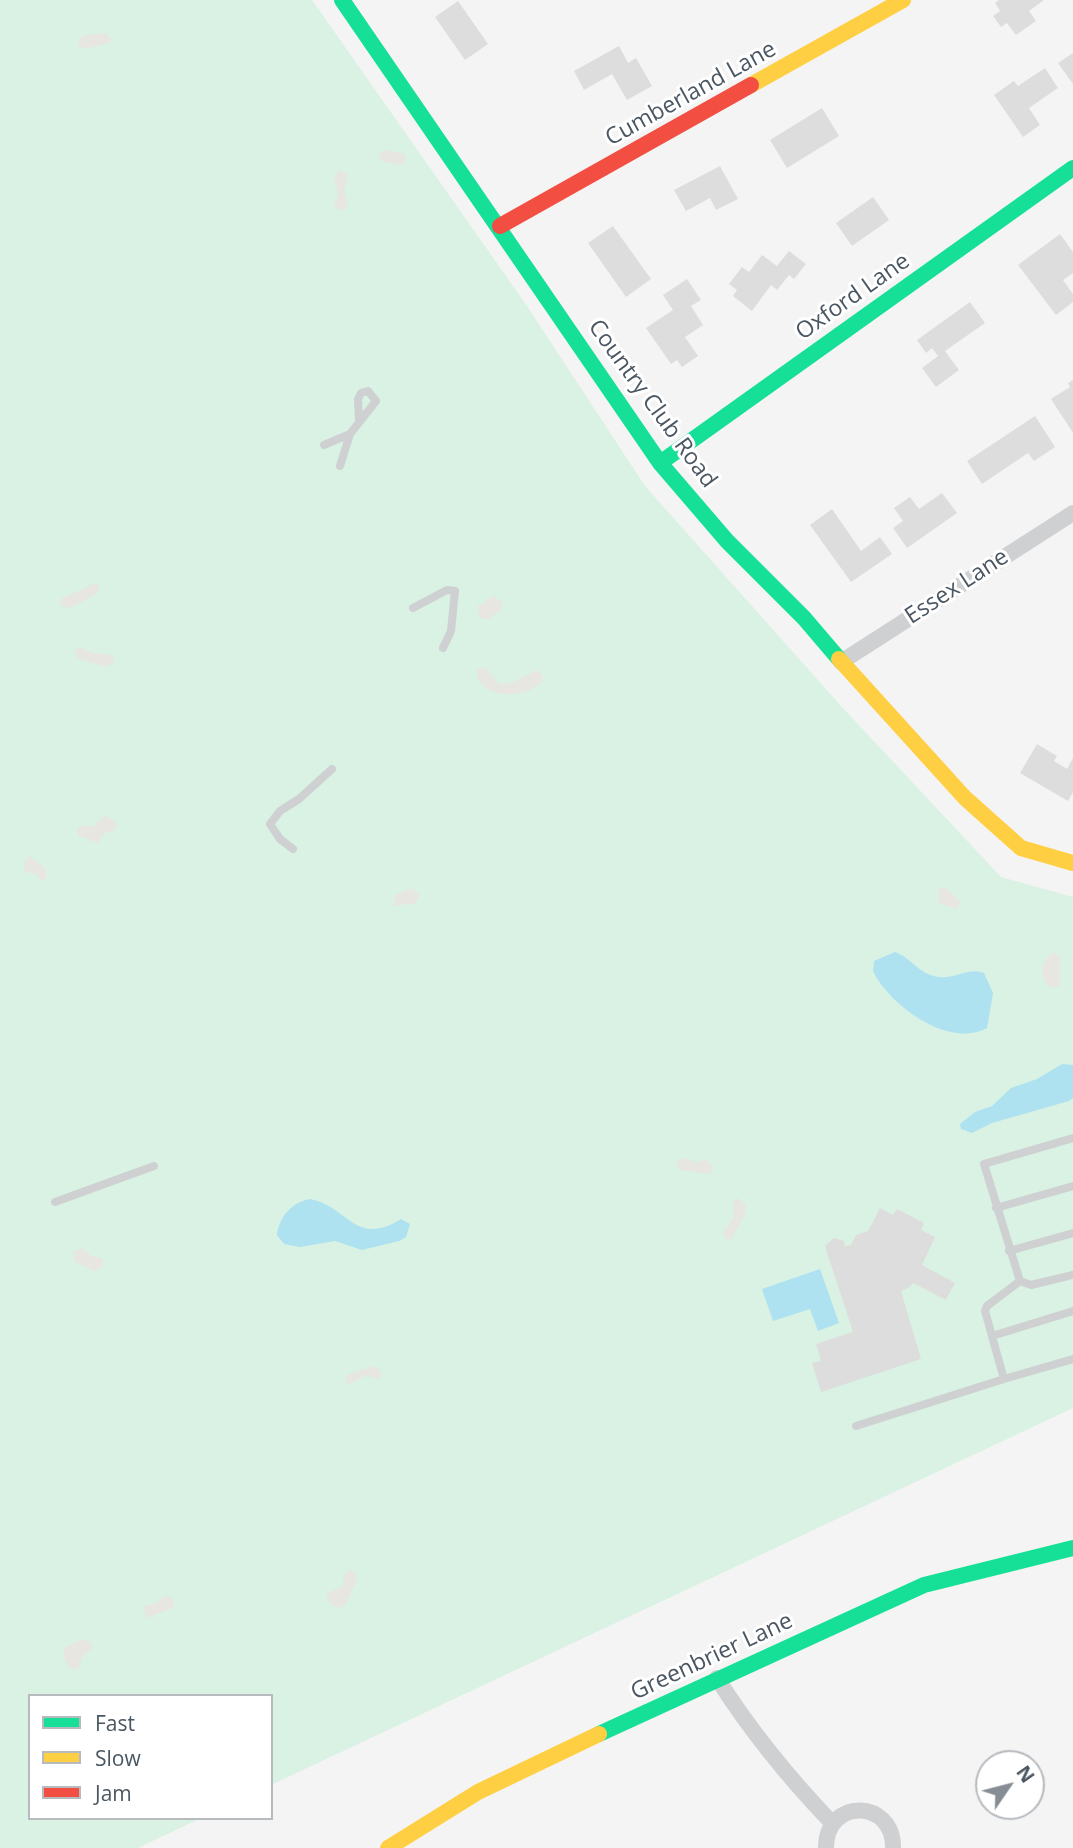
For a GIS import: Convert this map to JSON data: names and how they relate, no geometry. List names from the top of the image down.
{
  "streets": {
    "street": [
      "Cumberland Lane",
      "Oxford Lane",
      "Country Club Road",
      "Essex Lane",
      "Greenbrier Lane"
    ]
  },
  "crossings": [
    ["Cumberland Lane", "Country Club Road"],
    ["Oxford Lane", "Country Club Road"],
    ["Country Club Road", "Essex Lane"]
  ],
  "legend": ["Fast", "Slow", "Jam"],
  "north": "top right"
}
